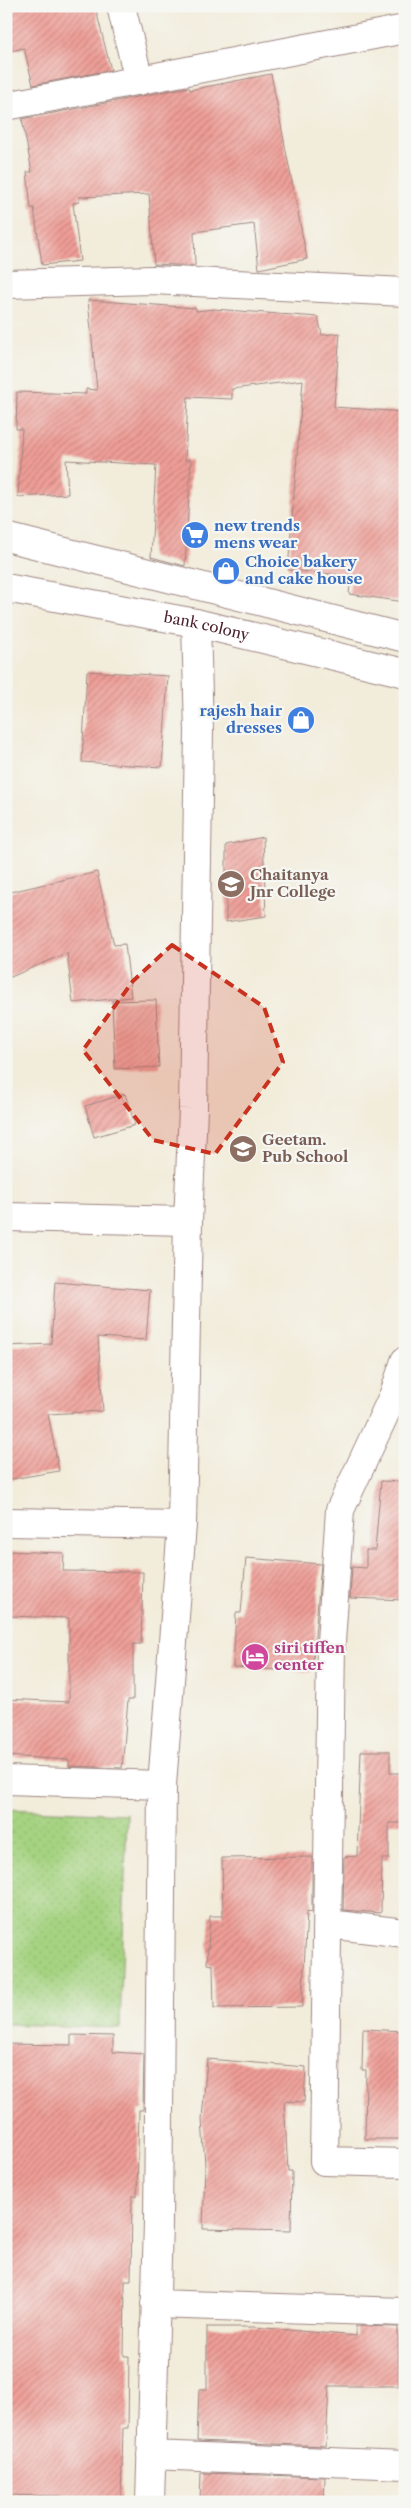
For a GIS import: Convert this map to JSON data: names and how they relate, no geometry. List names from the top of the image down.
{
  "streets": {
    "street": ["bank colony"]
  },
  "places": {
    "supermarket": ["new trends mens wear"],
    "shop": ["Choice bakery and cake house", "rajesh hair dresses"],
    "school or university": ["Chaitanya Jnr College", "Geetam. Pub School"],
    "hotel": ["siri tiffen center"]
  }
}
